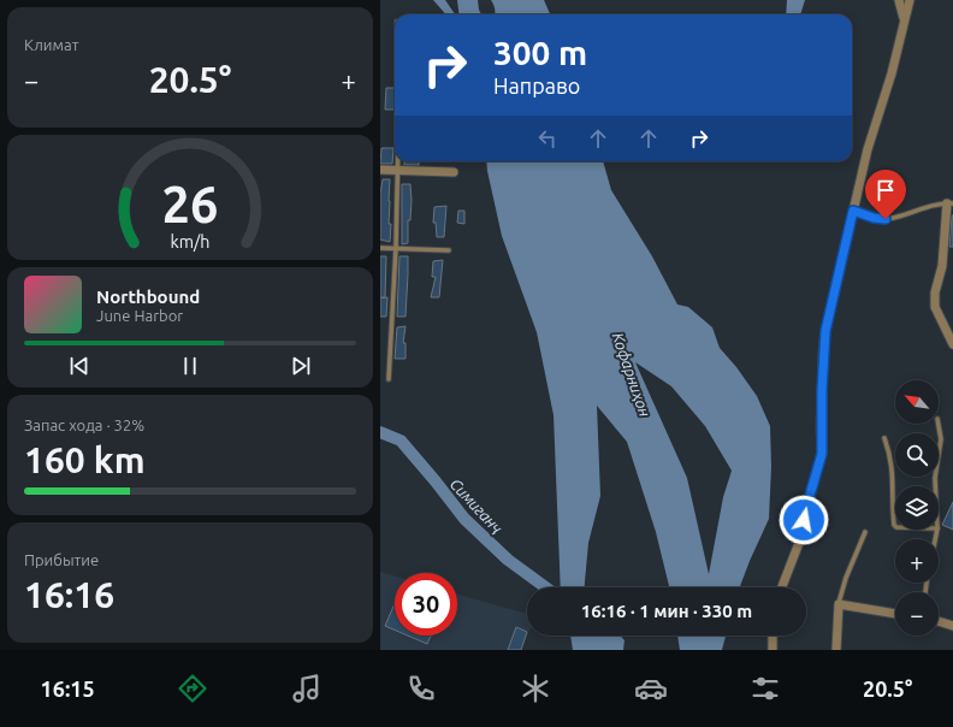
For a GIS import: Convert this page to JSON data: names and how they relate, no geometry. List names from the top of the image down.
{
  "water": ["Кофарниҳон", "Симиганҷ"],
  "north": "top left",
  "page": {
    "tile": [
      "Климат",
      ["Запас хода · 32%", "160 km"],
      ["Прибытие", "16:16"]
    ],
    "turn": ["300 m", "Направо"],
    "heat": ["−", "20.5°", "+"],
    "song": ["Northbound", "June Harbor"],
    "map_buttons": ["+", "−"],
    "limit": "30",
    "trip": "16:16 · 1 мин · 330 m",
    "tabs": ["16:15", "20.5°"],
    "gauge": ["26", "km/h"]
  }
}
